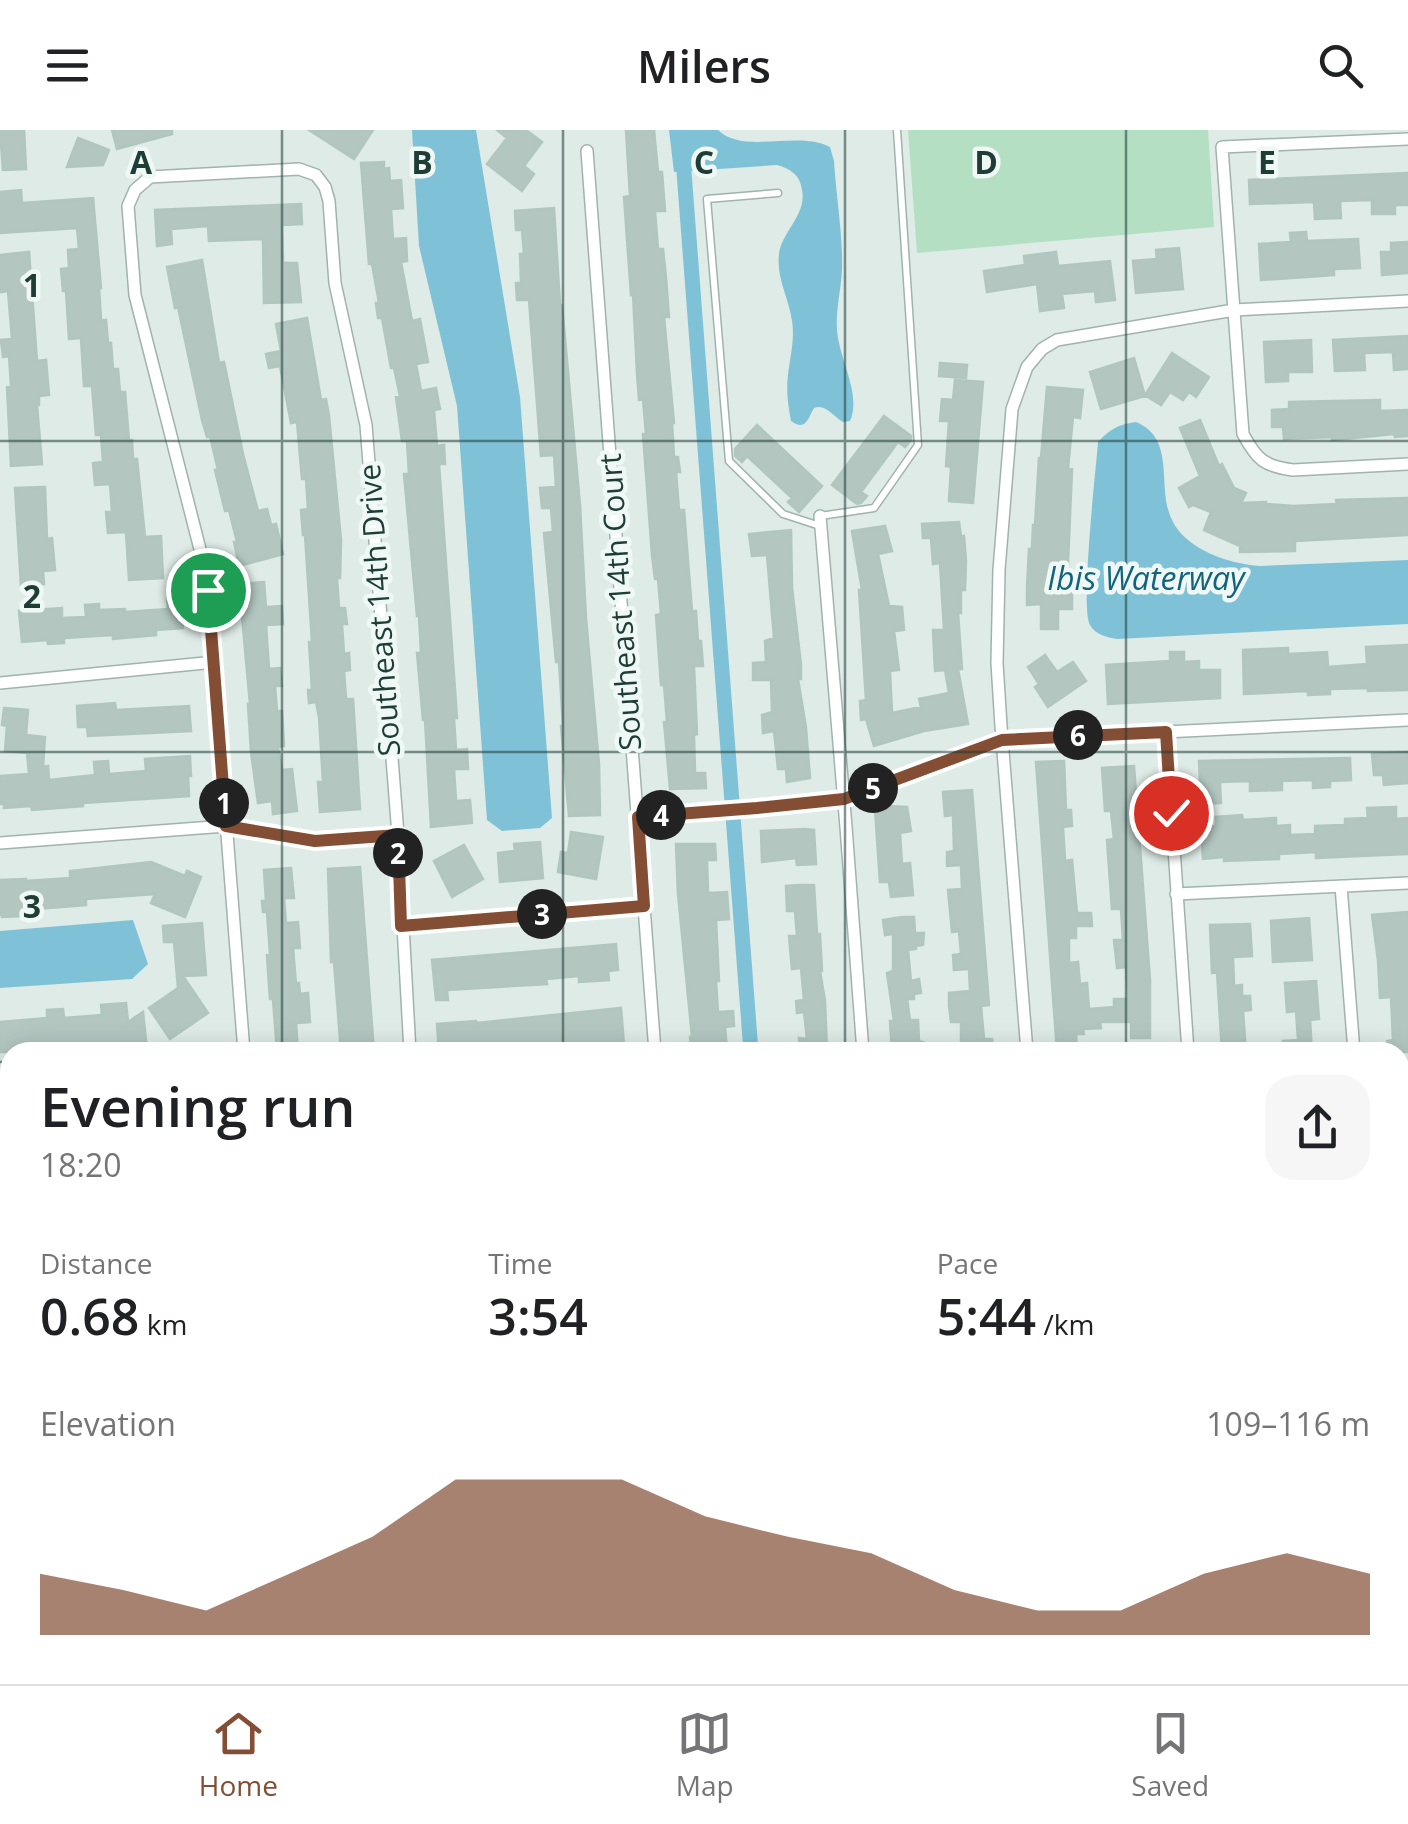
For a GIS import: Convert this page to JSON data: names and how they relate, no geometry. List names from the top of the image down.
{
  "streets": {
    "street": ["Southeast 14th Court", "Southeast 14th Drive"]
  },
  "water": ["Ibis Waterway"],
  "page": {
    "header": "Milers",
    "pins": [
      "6",
      "5",
      "1",
      "4",
      "2",
      "3"
    ],
    "heading": ["Evening run", "18:20"],
    "stats": [
      ["Distance", "0.68 km"],
      ["Time", "3:54"],
      ["Pace", "5:44 /km"]
    ],
    "chart": ["Elevation", "109–116 m"],
    "tabs": ["Home", "Map", "Saved"]
  },
  "grid": {
    "columns": [
      "A",
      "B",
      "C",
      "D",
      "E"
    ],
    "rows": ["1", "2", "3"]
  }
}
